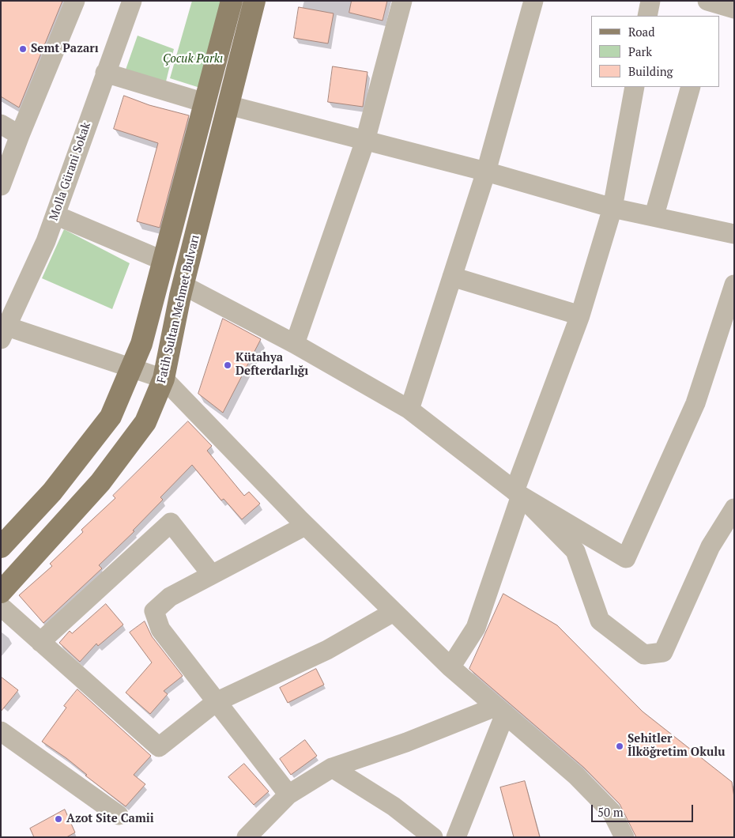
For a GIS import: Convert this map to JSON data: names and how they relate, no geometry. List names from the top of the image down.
{
  "streets": {
    "main road": ["Fatih Sultan Mehmet Bulvarı"],
    "street": ["Molla Gürani Sokak"]
  },
  "parks": ["Çocuk Parkı"],
  "places": [
    "Semt Pazarı",
    "Kütahya Defterdarlığı",
    "Şehitler İlköğretim Okulu",
    "Azot Site Camii"
  ],
  "legend": ["Road", "Park", "Building"],
  "scale_bar": "50 m"
}
